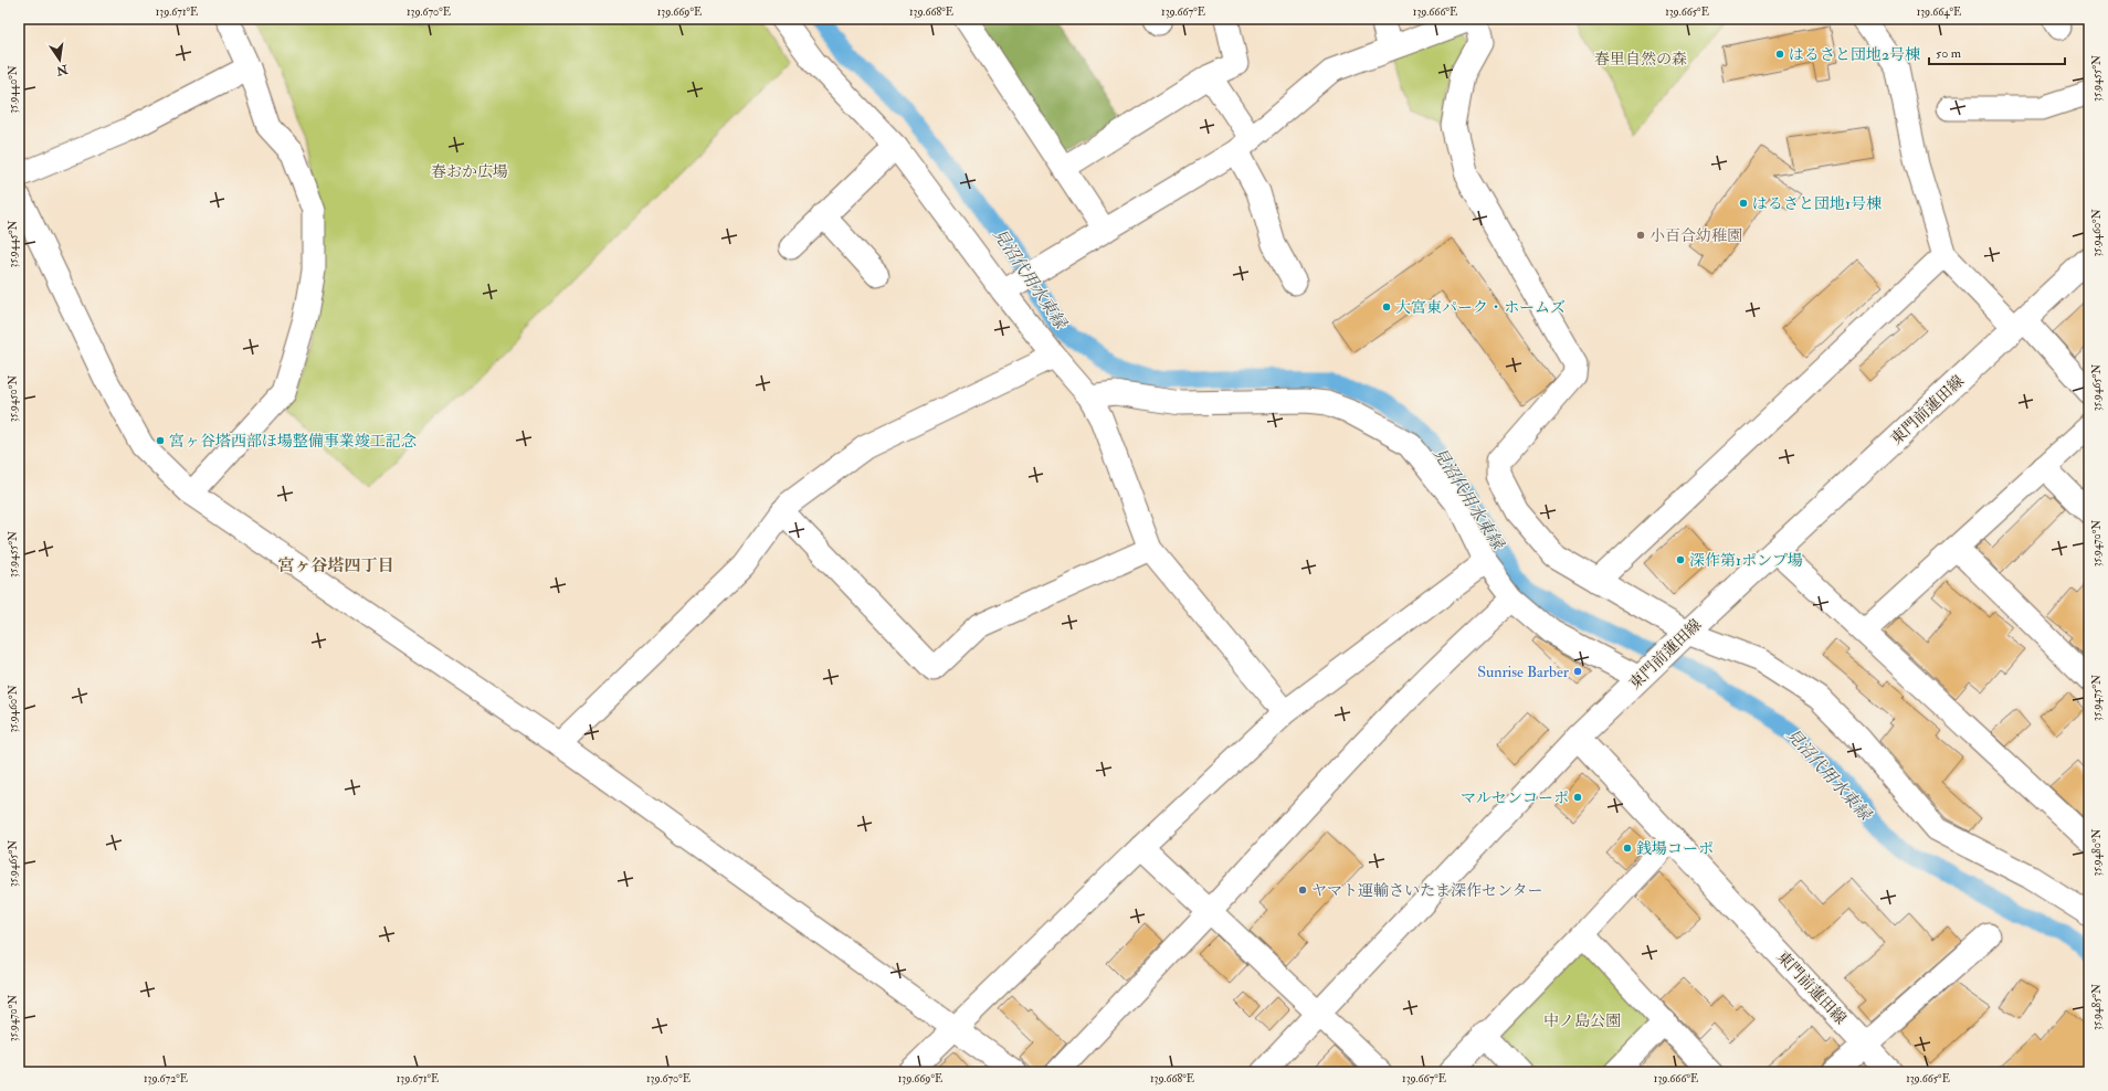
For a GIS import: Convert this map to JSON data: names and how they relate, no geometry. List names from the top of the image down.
{
  "streets": {
    "main road": ["東門前蓮田線"]
  },
  "districts": ["宮ヶ谷塔四丁目"],
  "water": ["見沼代用水東縁"],
  "parks": ["春里自然の森", "春おか広場", "中ノ島公園"],
  "places": [
    "はるさと団地2号棟",
    "はるさと団地1号棟",
    "小百合幼稚園",
    "大宮東パーク・ホームズ",
    "宮ヶ谷塔西部ほ場整備事業竣工記念",
    "深作第1ポンプ場",
    "Sunrise Barber",
    "マルセンコーポ",
    "銭場コーポ",
    "ヤマト運輸さいたま深作センター"
  ],
  "scale_bar": "50 m",
  "north": "bottom",
  "coordinates": [
    "139.671°E",
    "139.670°E",
    "139.669°E",
    "139.668°E",
    "139.667°E",
    "139.666°E",
    "139.665°E",
    "139.664°E",
    "35.9455°N",
    "35.9440°N",
    "35.9460°N",
    "35.9445°N",
    "35.9465°N",
    "35.9450°N",
    "35.9470°N",
    "35.9475°N",
    "35.9480°N",
    "35.9485°N",
    "139.672°E"
  ]
}
